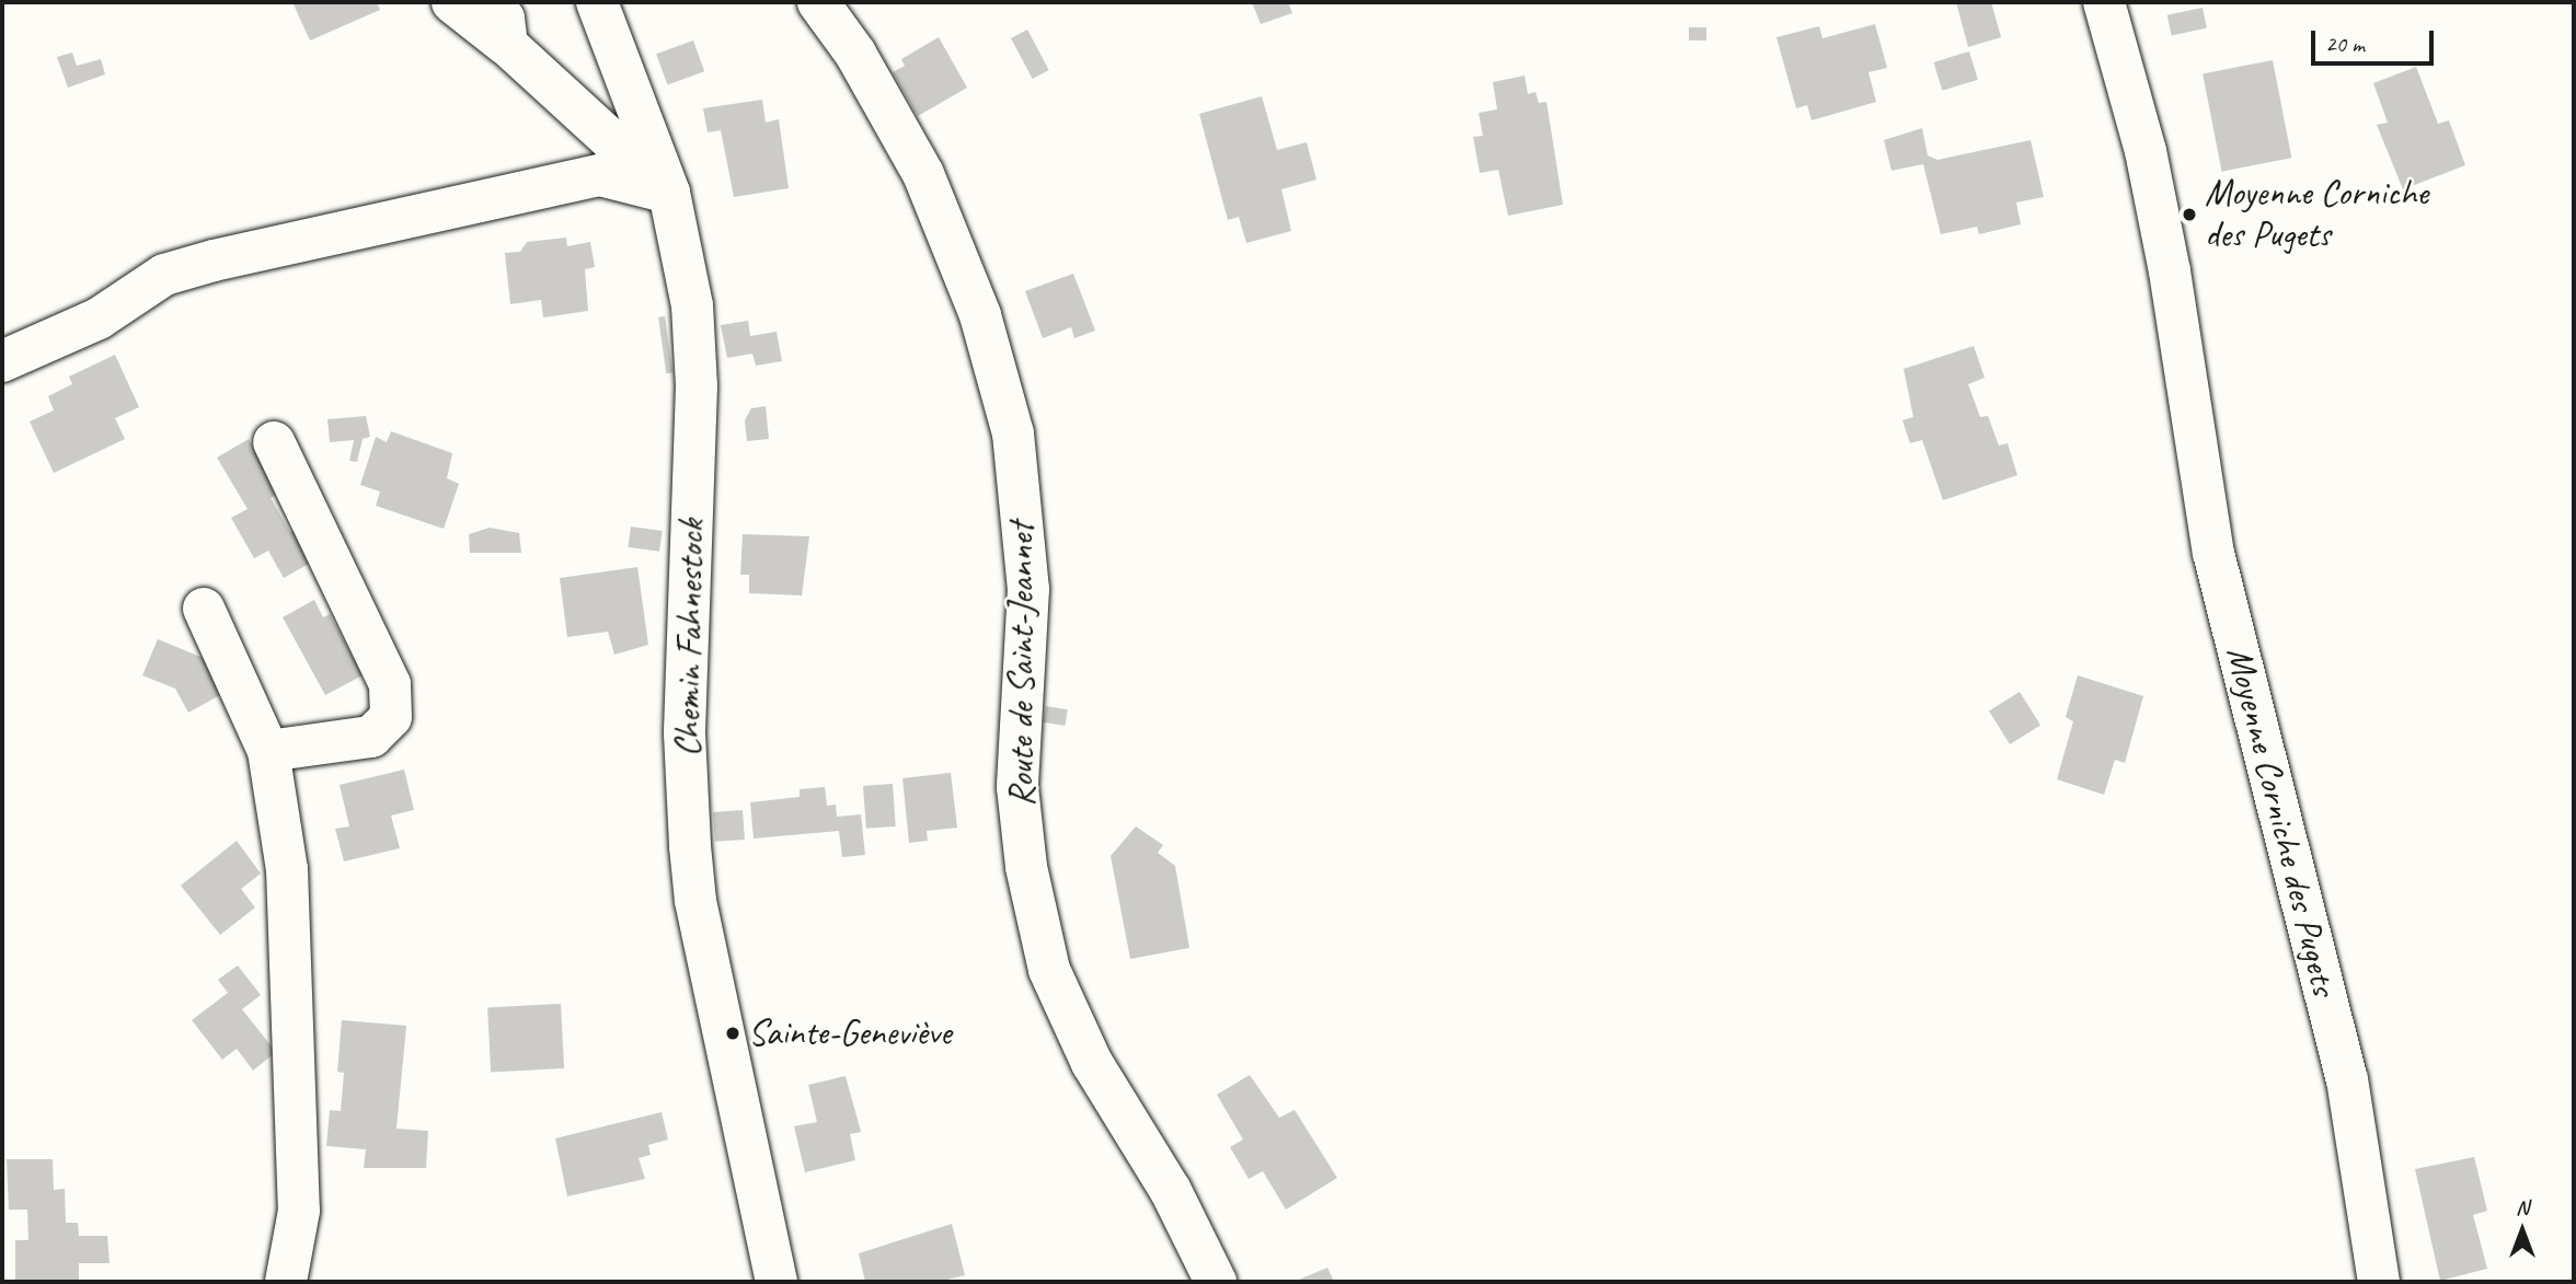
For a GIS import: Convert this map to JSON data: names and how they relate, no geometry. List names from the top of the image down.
{
  "streets": {
    "street": ["Chemin Fahnestock", "Route de Saint-Jeannet", "Moyenne Corniche des Pugets"]
  },
  "places": ["Moyenne Corniche des Pugets", "Sainte-Geneviève"],
  "scale_bar": "20 m",
  "north": "top"
}
